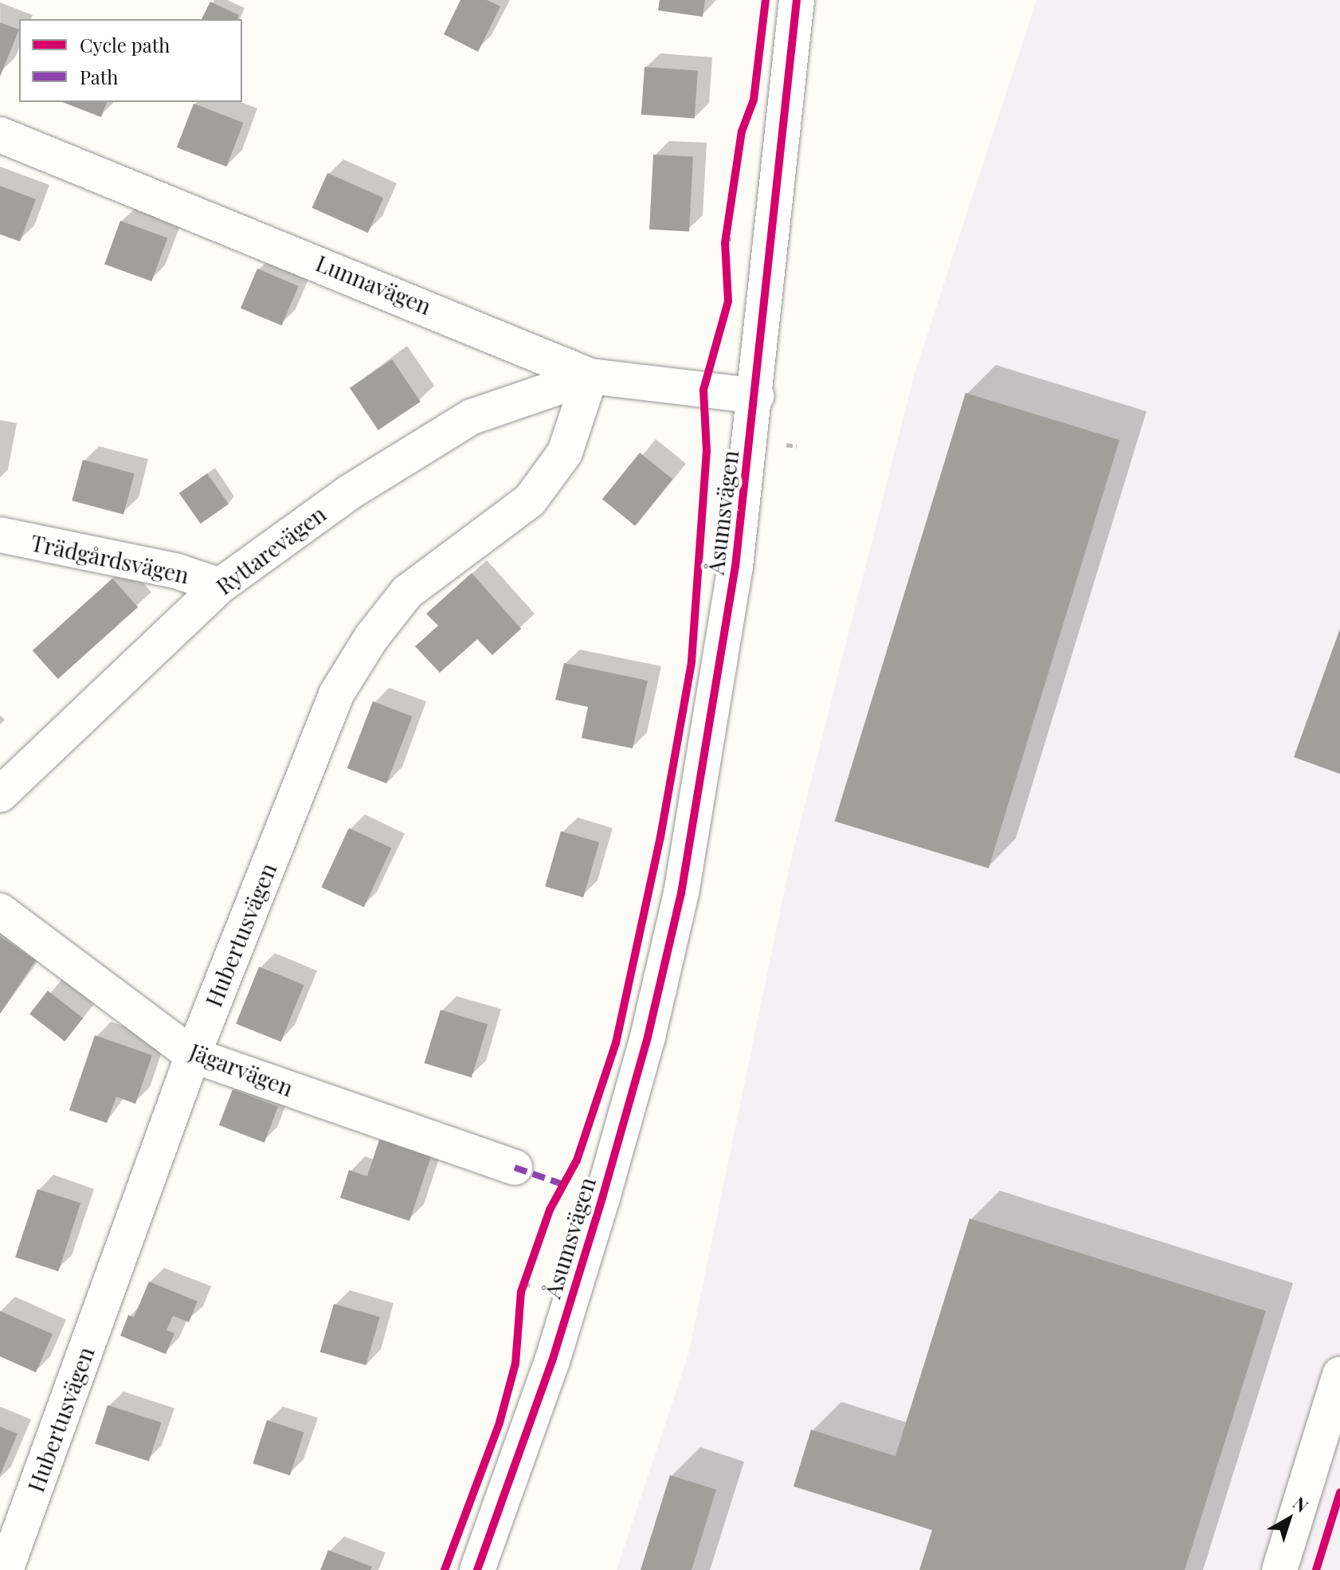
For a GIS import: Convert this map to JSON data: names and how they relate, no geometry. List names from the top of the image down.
{
  "streets": {
    "street": [
      "Lunnavägen",
      "Åsumsvägen",
      "Ryttarevägen",
      "Trädgårdsvägen",
      "Hubertusvägen",
      "Jägarvägen"
    ]
  },
  "crossings": [
    ["Lunnavägen", "Åsumsvägen"],
    ["Lunnavägen", "Ryttarevägen"],
    ["Lunnavägen", "Hubertusvägen"],
    ["Ryttarevägen", "Trädgårdsvägen"],
    ["Ryttarevägen", "Hubertusvägen"],
    ["Hubertusvägen", "Jägarvägen"]
  ],
  "legend": ["Cycle path", "Path"],
  "north": "top right"
}
